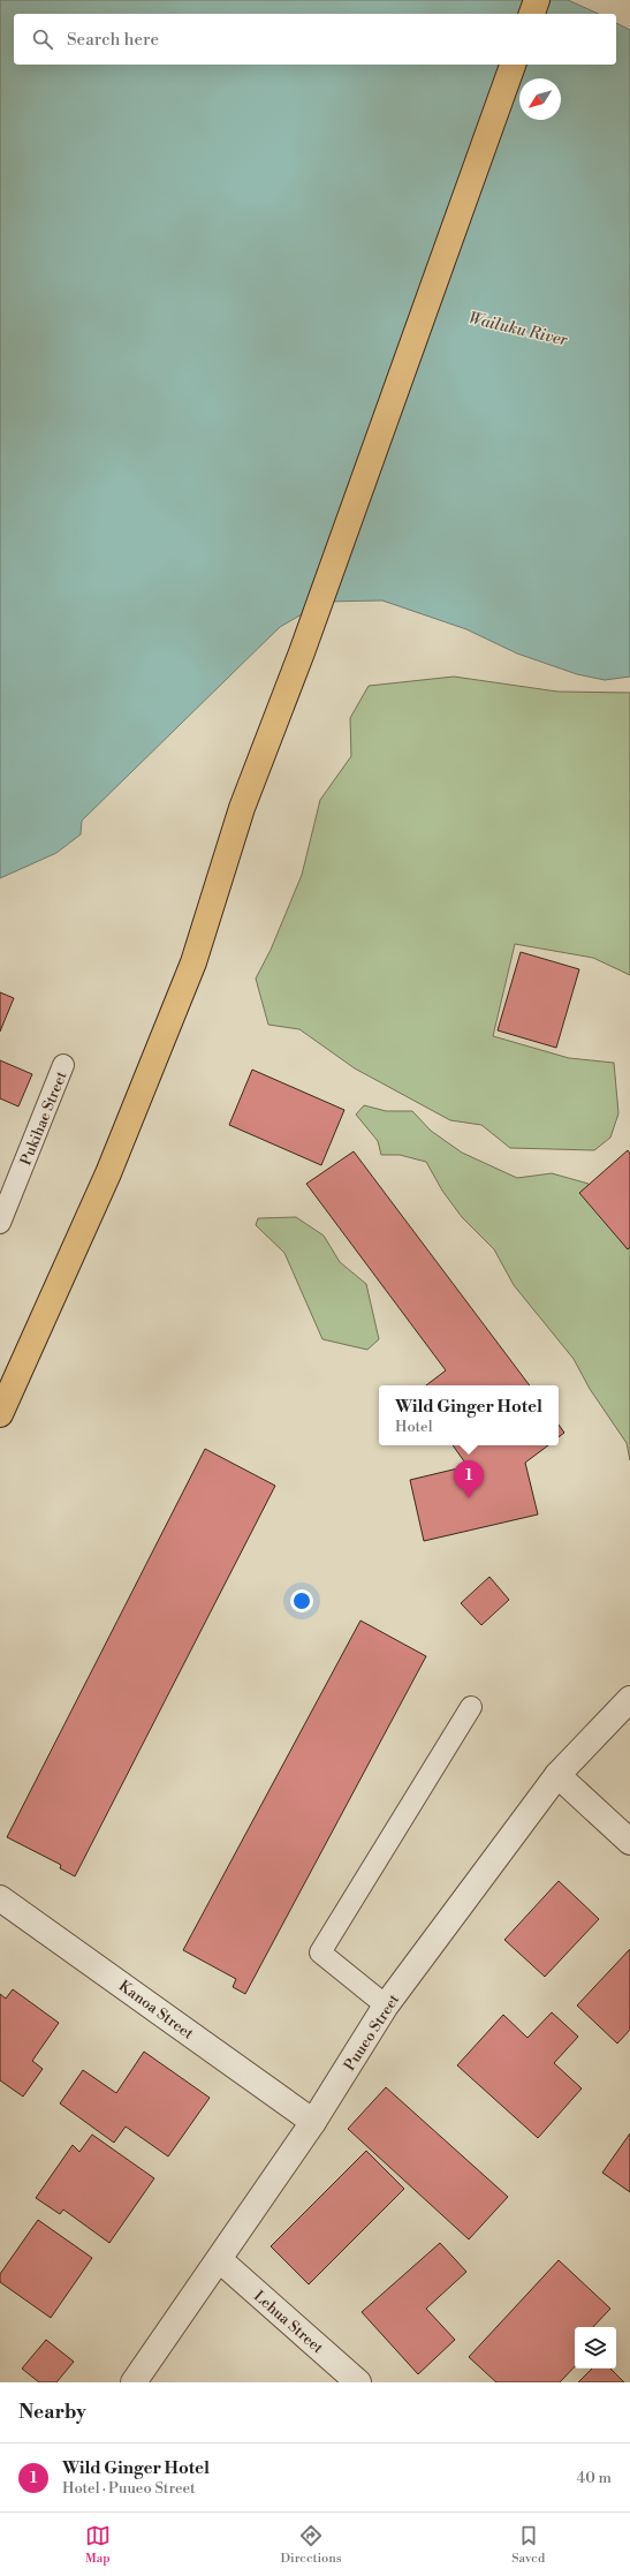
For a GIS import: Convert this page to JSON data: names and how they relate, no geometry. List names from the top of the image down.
{
  "streets": {
    "street": ["Kanoa Street", "Puueo Street", "Lehua Street"],
    "lane": ["Pukihae Street"]
  },
  "crossings": [
    ["Kanoa Street", "Puueo Street"],
    ["Puueo Street", "Lehua Street"]
  ],
  "water": ["Wailuku River"],
  "north": "bottom left",
  "page": {
    "search": "Search here",
    "popup": ["Wild Ginger Hotel", "Hotel"],
    "pins": "1",
    "heading": "Nearby",
    "list": [
      {
        "mark": "1",
        "name": "Wild Ginger Hotel",
        "note": "Hotel · Puueo Street",
        "value": "40 m"
      }
    ],
    "nav": ["Map", "Directions", "Saved"]
  }
}
